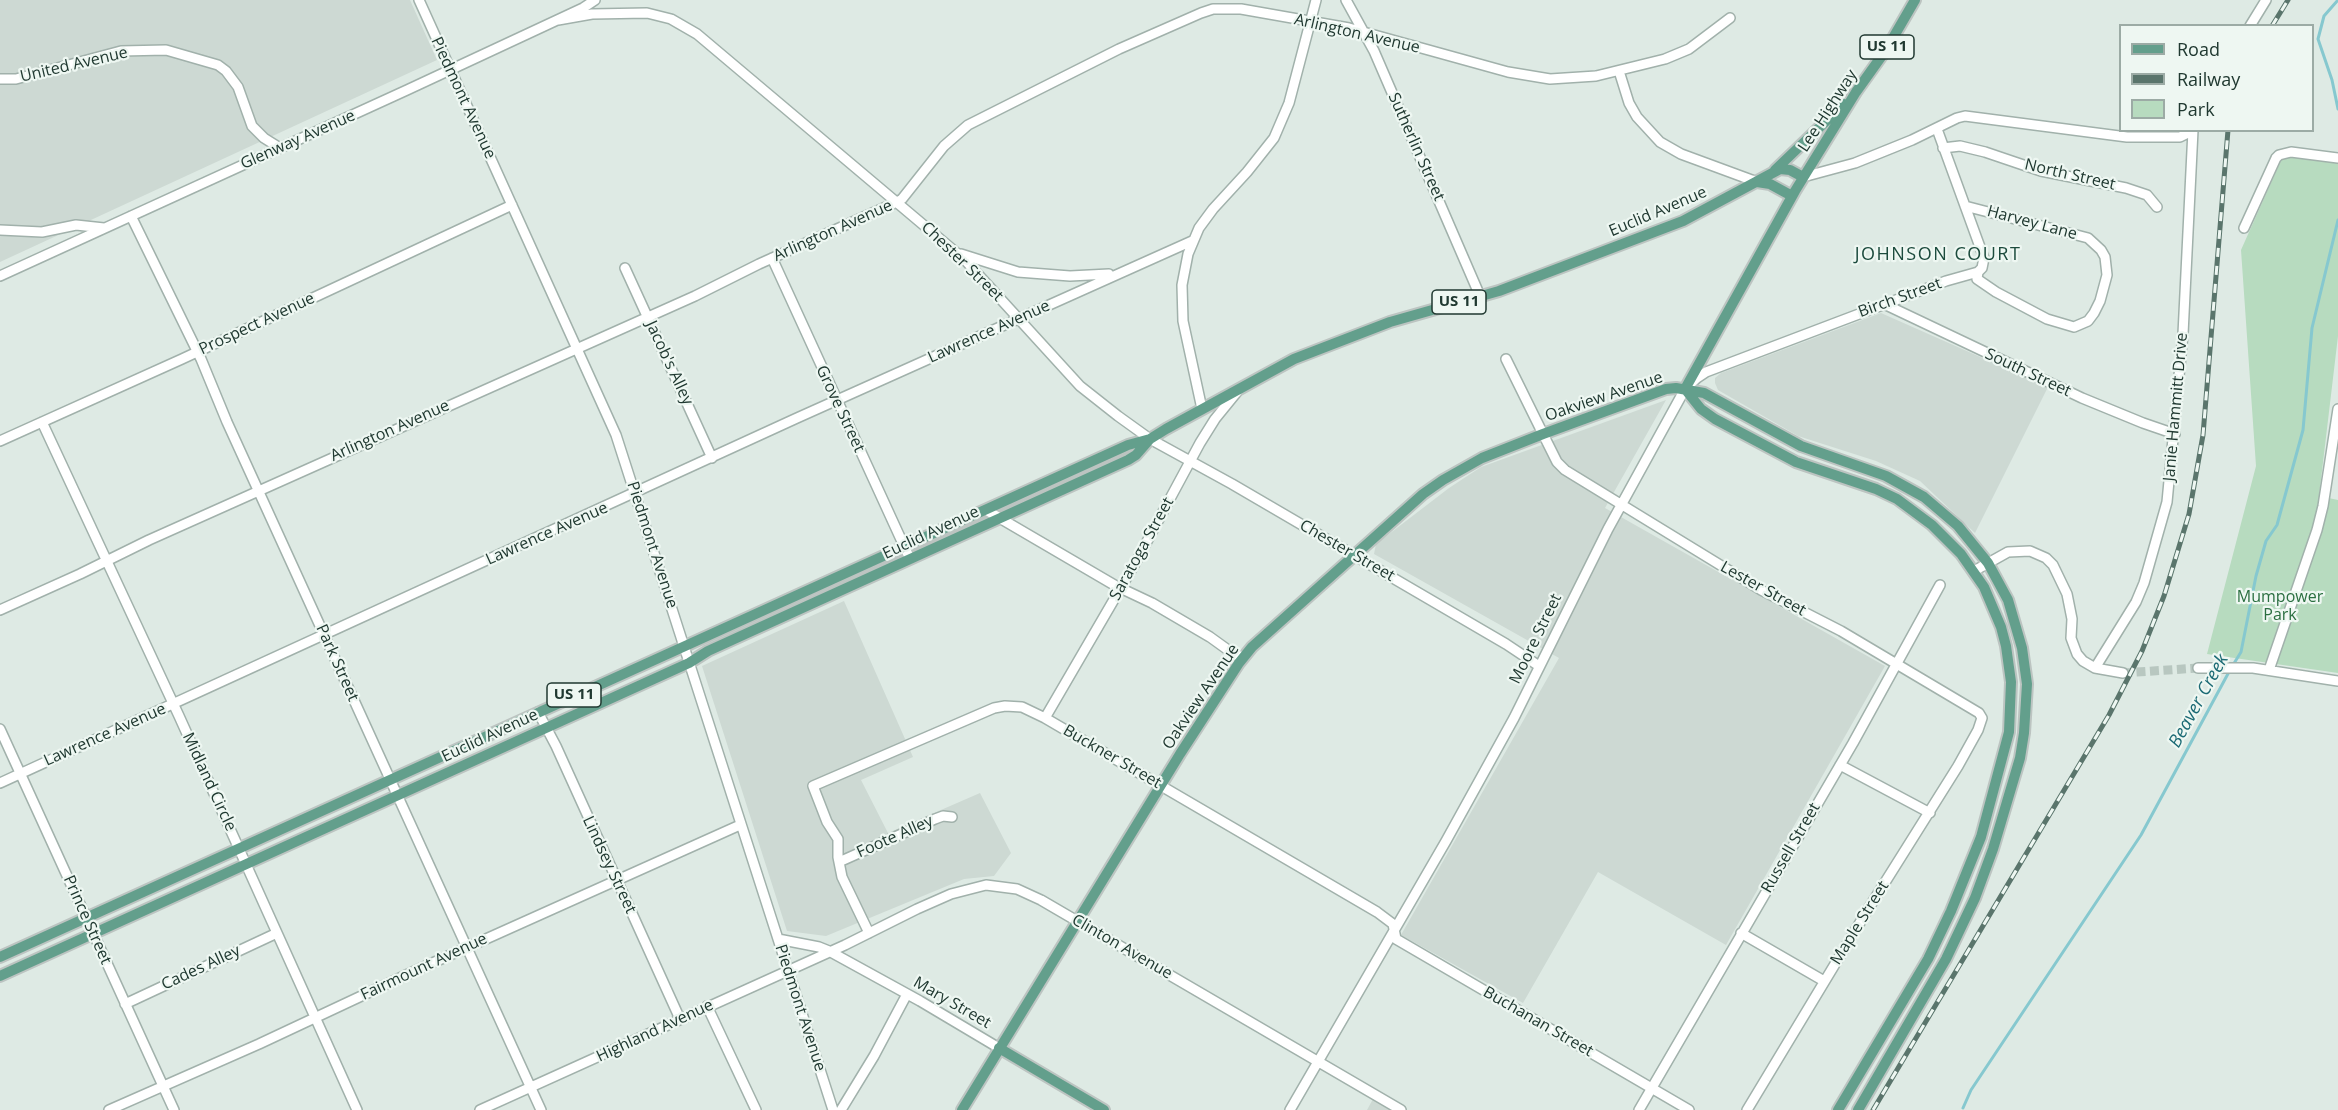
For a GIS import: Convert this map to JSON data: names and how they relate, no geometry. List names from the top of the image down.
{
  "streets": {
    "main road": [
      "US 11",
      "Lee Highway",
      "Euclid Avenue",
      "Oakview Avenue",
      "Moore Street",
      "Mary Street"
    ],
    "street": [
      "Arlington Avenue",
      "United Avenue",
      "Piedmont Avenue",
      "Glenway Avenue",
      "Sutherlin Street",
      "North Street",
      "Harvey Lane",
      "Chester Street",
      "Birch Street",
      "Prospect Avenue",
      "Lawrence Avenue",
      "Jacob's Alley",
      "South Street",
      "Janie Hammitt Drive",
      "Grove Street",
      "Saratoga Street",
      "Lester Street",
      "Park Street",
      "Buckner Street",
      "Midland Circle",
      "Foote Alley",
      "Russell Street",
      "Lindsey Street",
      "Prince Street",
      "Maple Street",
      "Clinton Avenue",
      "Fairmount Avenue",
      "Cades Alley",
      "Buchanan Street",
      "Highland Avenue"
    ]
  },
  "crossings": [
    ["Arlington Avenue", "Piedmont Avenue"],
    ["Arlington Avenue", "Sutherlin Street"],
    ["Arlington Avenue", "Chester Street"],
    ["Arlington Avenue", "Jacob's Alley"],
    ["Arlington Avenue", "Grove Street"],
    ["Arlington Avenue", "Park Street"],
    ["Arlington Avenue", "Midland Circle"],
    ["United Avenue", "Glenway Avenue"],
    ["Piedmont Avenue", "Glenway Avenue"],
    ["Piedmont Avenue", "Euclid Avenue"],
    ["Piedmont Avenue", "Prospect Avenue"],
    ["Piedmont Avenue", "Lawrence Avenue"],
    ["Piedmont Avenue", "Fairmount Avenue"],
    ["Piedmont Avenue", "Mary Street"],
    ["Piedmont Avenue", "Highland Avenue"],
    ["Lee Highway", "Euclid Avenue"],
    ["Lee Highway", "Moore Street"],
    ["Glenway Avenue", "Chester Street"],
    ["Glenway Avenue", "Park Street"],
    ["Sutherlin Street", "Euclid Avenue"],
    ["Euclid Avenue", "Chester Street"],
    ["Euclid Avenue", "Grove Street"],
    ["Euclid Avenue", "Saratoga Street"],
    ["Euclid Avenue", "Park Street"],
    ["Euclid Avenue", "Midland Circle"],
    ["Euclid Avenue", "Lindsey Street"],
    ["Euclid Avenue", "Prince Street"],
    ["Harvey Lane", "Birch Street"],
    ["Chester Street", "Lawrence Avenue"],
    ["Chester Street", "Oakview Avenue"],
    ["Chester Street", "Saratoga Street"],
    ["Chester Street", "Moore Street"],
    ["Birch Street", "South Street"],
    ["Birch Street", "Oakview Avenue"],
    ["Birch Street", "Moore Street"],
    ["Prospect Avenue", "Park Street"],
    ["Prospect Avenue", "Midland Circle"],
    ["Lawrence Avenue", "Jacob's Alley"],
    ["Lawrence Avenue", "Grove Street"],
    ["Lawrence Avenue", "Park Street"],
    ["Lawrence Avenue", "Midland Circle"],
    ["Lawrence Avenue", "Prince Street"],
    ["South Street", "Janie Hammitt Drive"],
    ["Oakview Avenue", "Lester Street"],
    ["Oakview Avenue", "Moore Street"],
    ["Oakview Avenue", "Buckner Street"],
    ["Oakview Avenue", "Clinton Avenue"],
    ["Oakview Avenue", "Mary Street"],
    ["Saratoga Street", "Buckner Street"],
    ["Lester Street", "Moore Street"],
    ["Lester Street", "Russell Street"],
    ["Lester Street", "Maple Street"],
    ["Moore Street", "Buckner Street"],
    ["Moore Street", "Clinton Avenue"],
    ["Moore Street", "Buchanan Street"],
    ["Park Street", "Fairmount Avenue"],
    ["Park Street", "Highland Avenue"],
    ["Buckner Street", "Foote Alley"],
    ["Buckner Street", "Buchanan Street"],
    ["Midland Circle", "Fairmount Avenue"],
    ["Midland Circle", "Cades Alley"],
    ["Russell Street", "Buchanan Street"],
    ["Lindsey Street", "Fairmount Avenue"],
    ["Lindsey Street", "Highland Avenue"],
    ["Prince Street", "Fairmount Avenue"],
    ["Prince Street", "Cades Alley"],
    ["Clinton Avenue", "Mary Street"],
    ["Clinton Avenue", "Highland Avenue"],
    ["Mary Street", "Highland Avenue"]
  ],
  "districts": ["JOHNSON COURT"],
  "water": ["Beaver Creek"],
  "parks": ["Mumpower Park"],
  "legend": ["Road", "Railway", "Park"]
}
